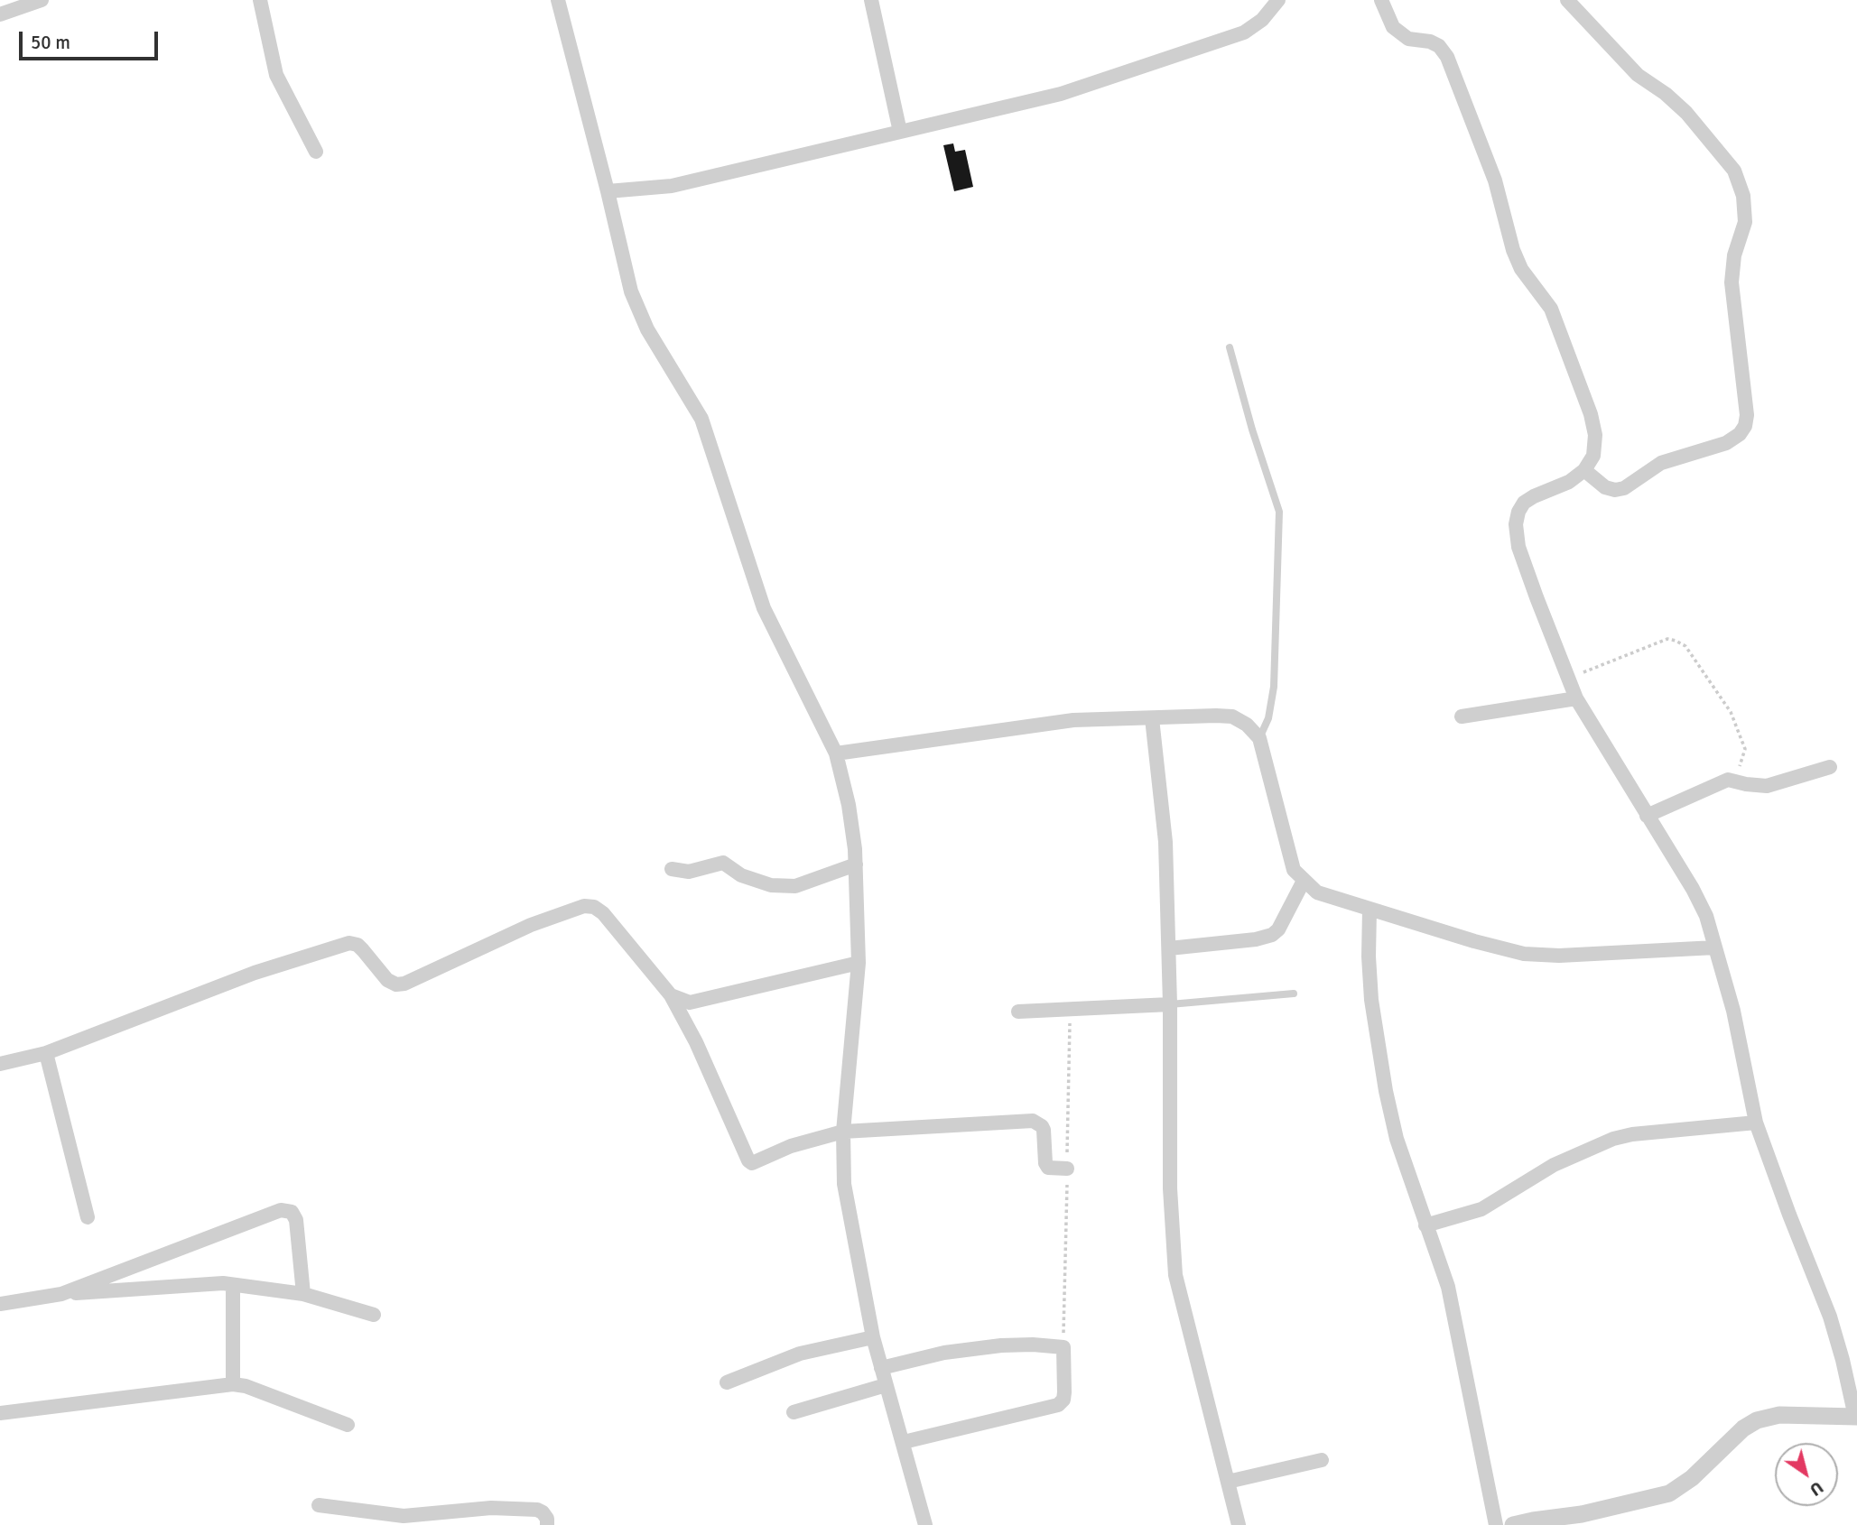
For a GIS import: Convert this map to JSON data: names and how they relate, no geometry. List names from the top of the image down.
{
  "scale_bar": "50 m",
  "north": "bottom right"
}
